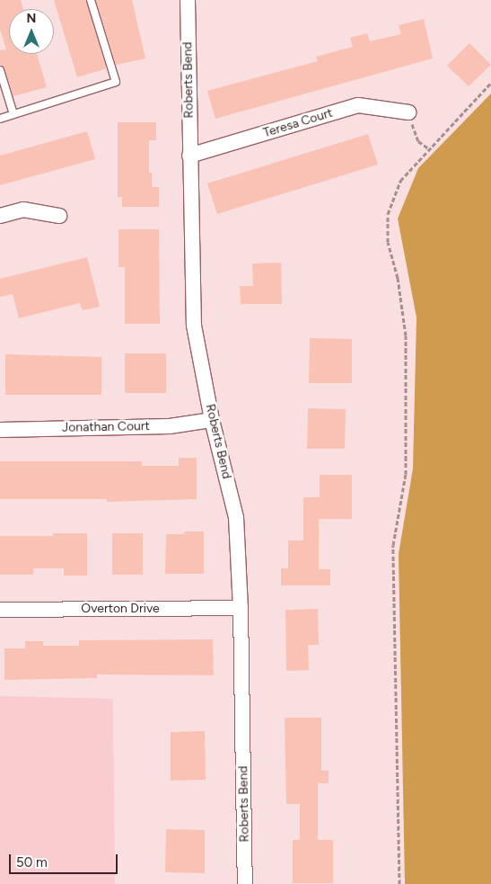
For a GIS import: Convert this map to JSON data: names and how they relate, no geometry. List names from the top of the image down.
{
  "streets": {
    "street": [
      "Roberts Bend",
      "Teresa Court",
      "Jonathan Court",
      "Overton Drive"
    ]
  },
  "crossings": [
    ["Roberts Bend", "Teresa Court"],
    ["Roberts Bend", "Jonathan Court"],
    ["Roberts Bend", "Overton Drive"]
  ],
  "scale_bar": "50 m",
  "north": "top"
}
